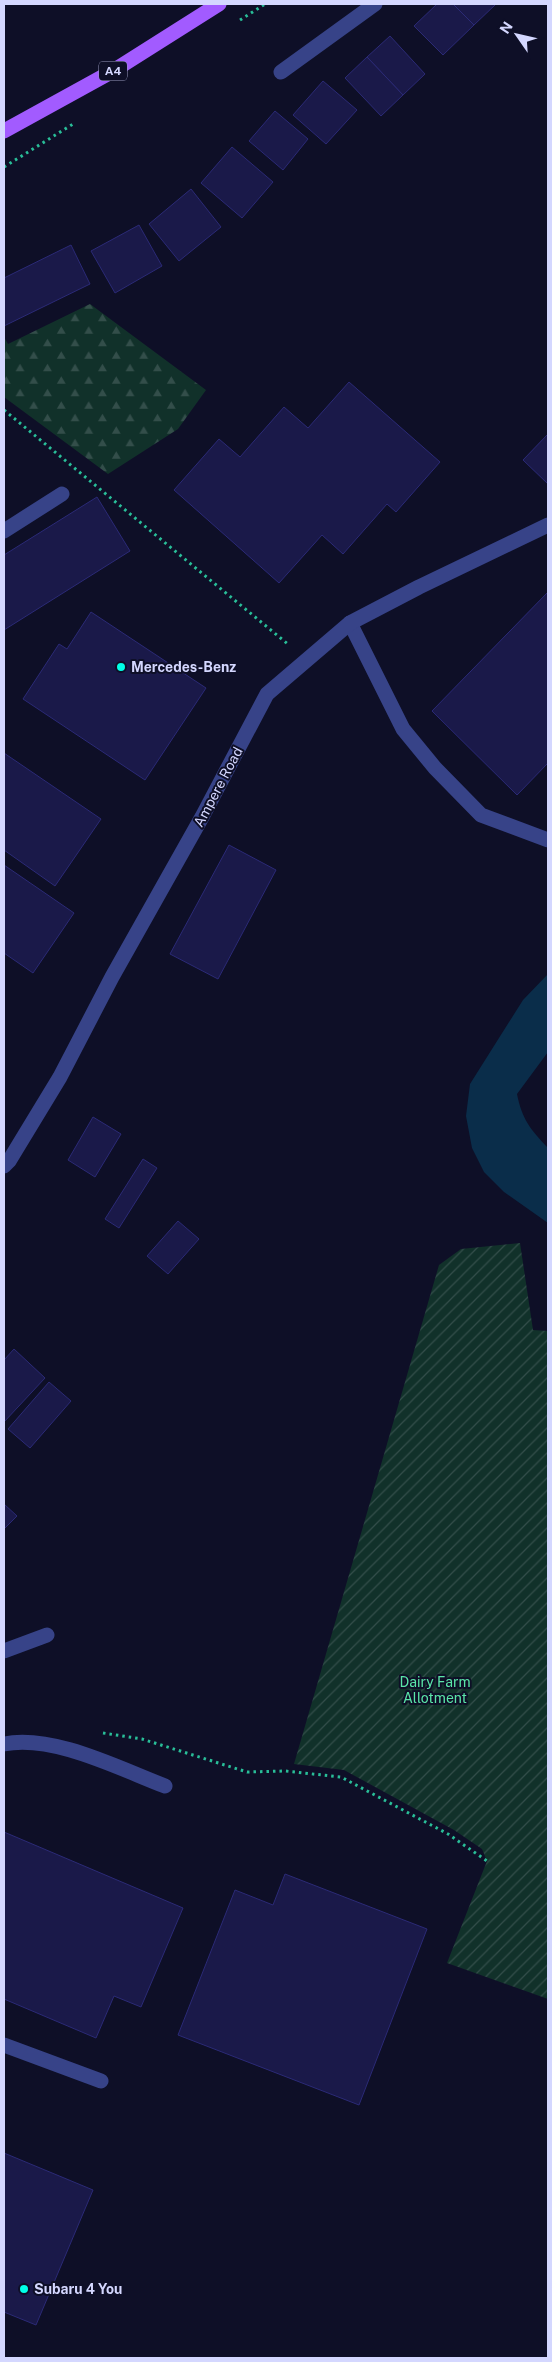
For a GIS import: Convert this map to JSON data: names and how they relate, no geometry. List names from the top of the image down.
{
  "streets": {
    "main road": ["A4"],
    "street": ["Ampere Road"]
  },
  "parks": ["Dairy Farm Allotment"],
  "places": ["Mercedes-Benz", "Subaru 4 You"],
  "north": "top left"
}
